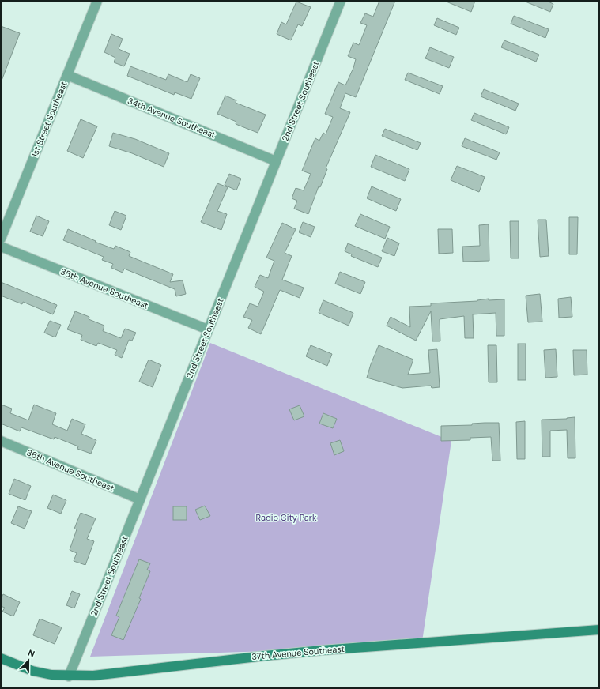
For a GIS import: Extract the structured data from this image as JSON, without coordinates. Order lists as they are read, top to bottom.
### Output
{
  "streets": {
    "street": [
      "2nd Street Southeast",
      "34th Avenue Southeast",
      "1st Street Southeast",
      "35th Avenue Southeast",
      "36th Avenue Southeast",
      "37th Avenue Southeast"
    ]
  },
  "crossings": [
    ["2nd Street Southeast", "34th Avenue Southeast"],
    ["2nd Street Southeast", "35th Avenue Southeast"],
    ["2nd Street Southeast", "36th Avenue Southeast"],
    ["2nd Street Southeast", "37th Avenue Southeast"],
    ["34th Avenue Southeast", "1st Street Southeast"]
  ],
  "parks": ["Radio City Park"],
  "north": "top"
}
